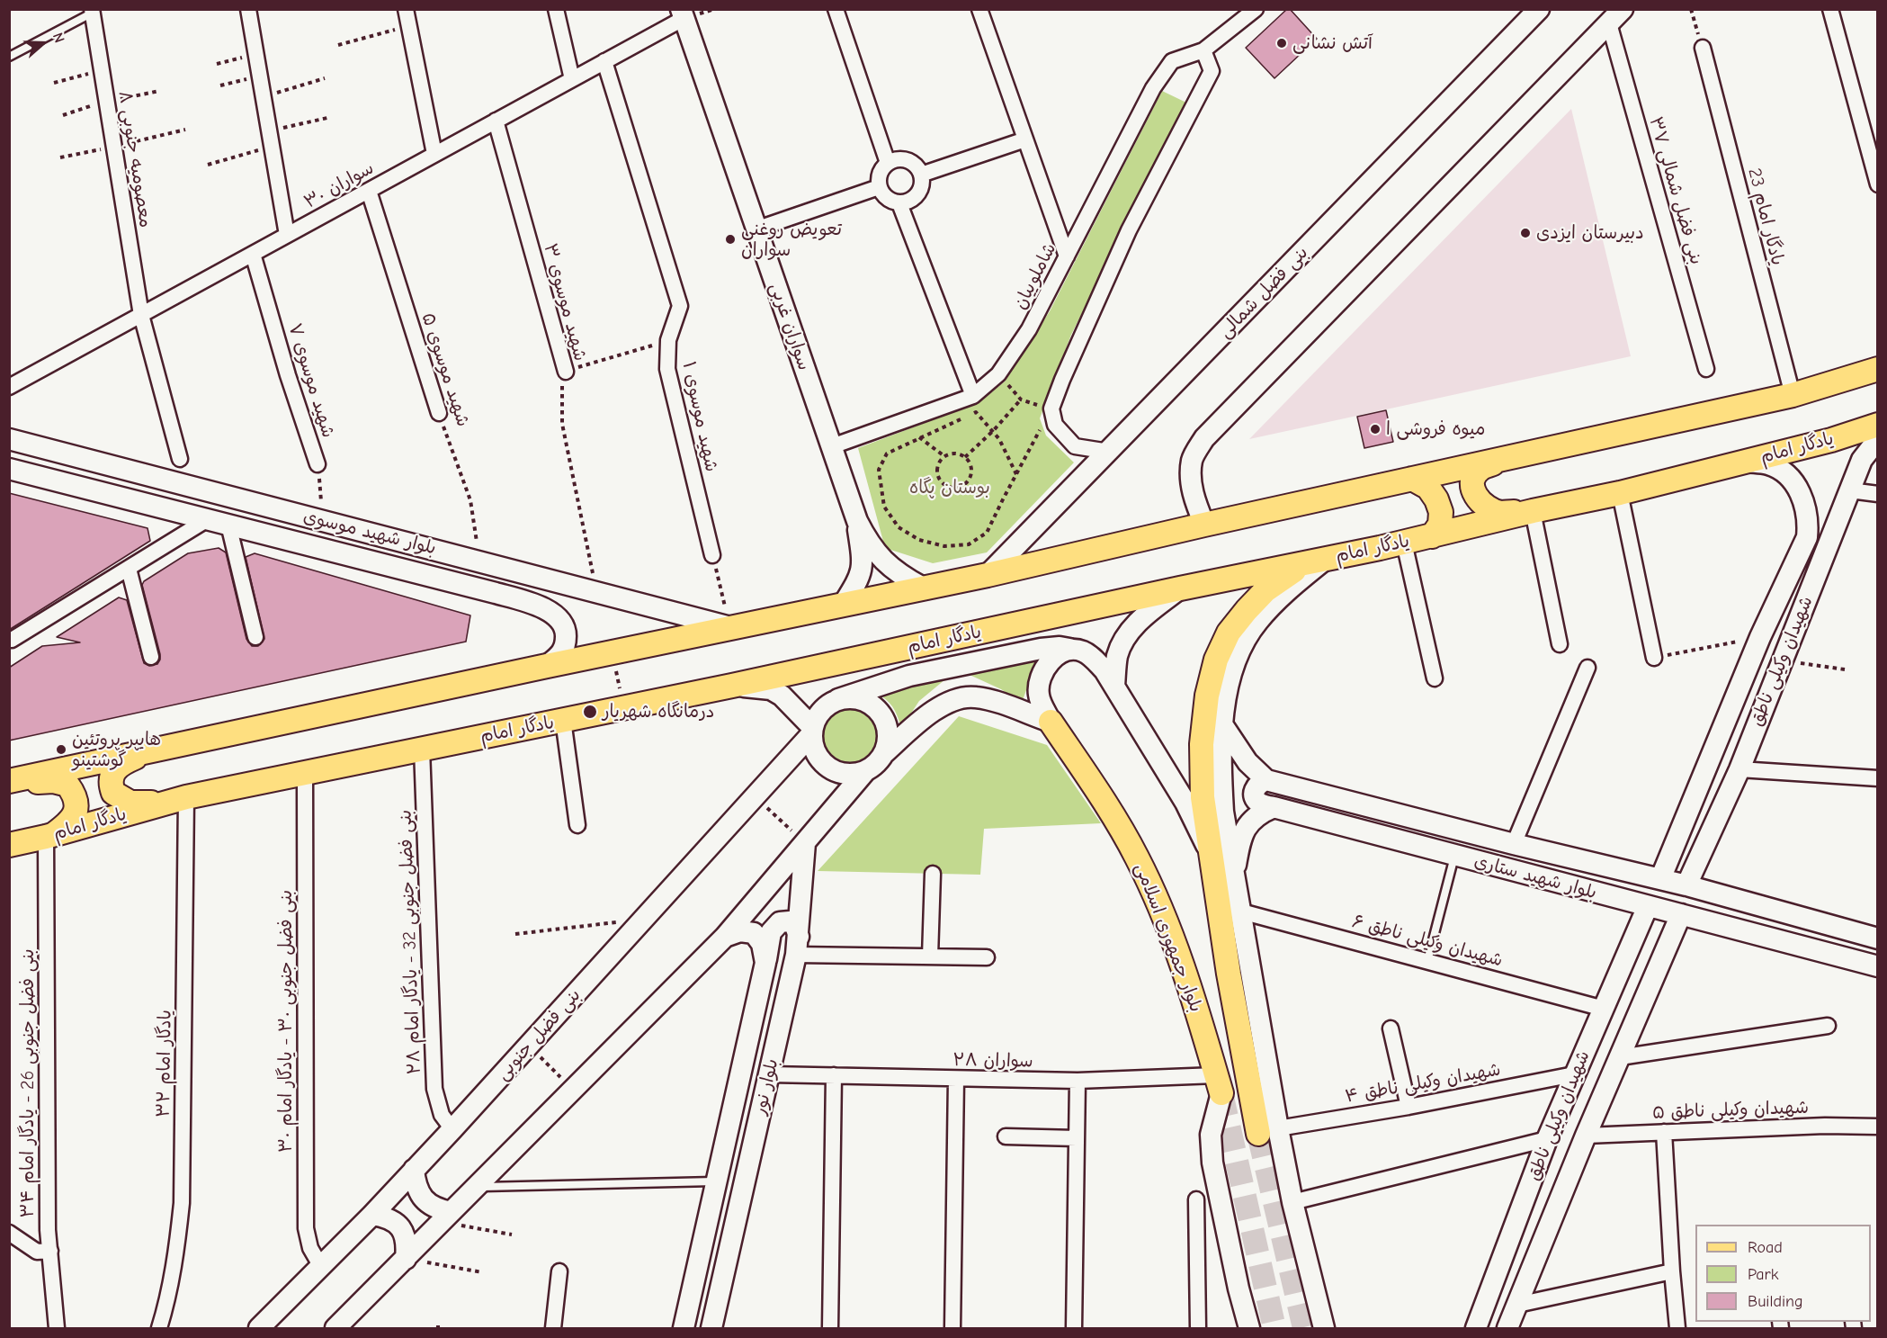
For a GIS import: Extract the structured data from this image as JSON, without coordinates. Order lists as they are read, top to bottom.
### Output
{
  "streets": {
    "main road": [
      "بنی فضل شمالی",
      "سواران غربی",
      "یادگار امام",
      "بلوار شهید موسوی",
      "شهیدان وکیلی ناطق",
      "بلوار شهید ستاری",
      "بلوار جمهوری اسلامی",
      "بنی فضل جنوبی",
      "بلوار نور"
    ],
    "street": [
      "معصومیه جنوبی ۸",
      "سواران ۳۰",
      "بنی فضل شمالی ۳۷",
      "یادگار امام 23",
      "شاملوییان",
      "شهید موسوی ۳",
      "شهید موسوی ۵",
      "شهید موسوی ۷",
      "شهید موسوی ۱",
      "شهیدان وکیلی ناطق ۶",
      "بنی فضل جنوبی 32 - یادگار امام ۲۸",
      "بنی فضل جنوبی ۳۰ - یادگار امام ۳۰",
      "سواران ۲۸",
      "یادگار امام ۳۲",
      "بنی فضل جنوبی 26 - یادگار امام ۳۴",
      "شهیدان وکیلی ناطق ۴",
      "شهیدان وکیلی ناطق ۵"
    ]
  },
  "crossings": [
    ["معصومیه جنوبی ۸", "سواران ۳۰"],
    ["سواران ۳۰", "شهید موسوی ۳"],
    ["سواران ۳۰", "سواران غربی"],
    ["سواران ۳۰", "شهید موسوی ۵"],
    ["سواران ۳۰", "شهید موسوی ۷"],
    ["سواران ۳۰", "شهید موسوی ۱"],
    ["شاملوییان", "سواران غربی"],
    ["شهید موسوی ۳", "بلوار شهید موسوی"],
    ["شهید موسوی ۵", "بلوار شهید موسوی"],
    ["شهید موسوی ۷", "بلوار شهید موسوی"],
    ["یادگار امام", "شهیدان وکیلی ناطق"],
    ["یادگار امام", "بنی فضل جنوبی 32 - یادگار امام ۲۸"],
    ["یادگار امام", "بنی فضل جنوبی ۳۰ - یادگار امام ۳۰"],
    ["یادگار امام", "یادگار امام ۳۲"],
    ["یادگار امام", "بنی فضل جنوبی 26 - یادگار امام ۳۴"],
    ["شهیدان وکیلی ناطق", "بلوار شهید ستاری"],
    ["شهیدان وکیلی ناطق", "شهیدان وکیلی ناطق ۶"],
    ["شهیدان وکیلی ناطق", "شهیدان وکیلی ناطق ۴"],
    ["شهیدان وکیلی ناطق", "شهیدان وکیلی ناطق ۵"],
    ["بلوار جمهوری اسلامی", "سواران ۲۸"],
    ["بنی فضل جنوبی 32 - یادگار امام ۲۸", "بنی فضل جنوبی"],
    ["بنی فضل جنوبی ۳۰ - یادگار امام ۳۰", "بنی فضل جنوبی"],
    ["سواران ۲۸", "بلوار نور"]
  ],
  "parks": ["بوستان پگاه"],
  "places": [
    "آتش نشانی",
    "دبیرستان ایزدی",
    "تعویض روغنی سواران",
    "میوه فروشی ا",
    "درمانگاه شهریار",
    "هایپر پروتئین گوشتینو"
  ],
  "legend": ["Road", "Park", "Building"],
  "north": "right"
}
